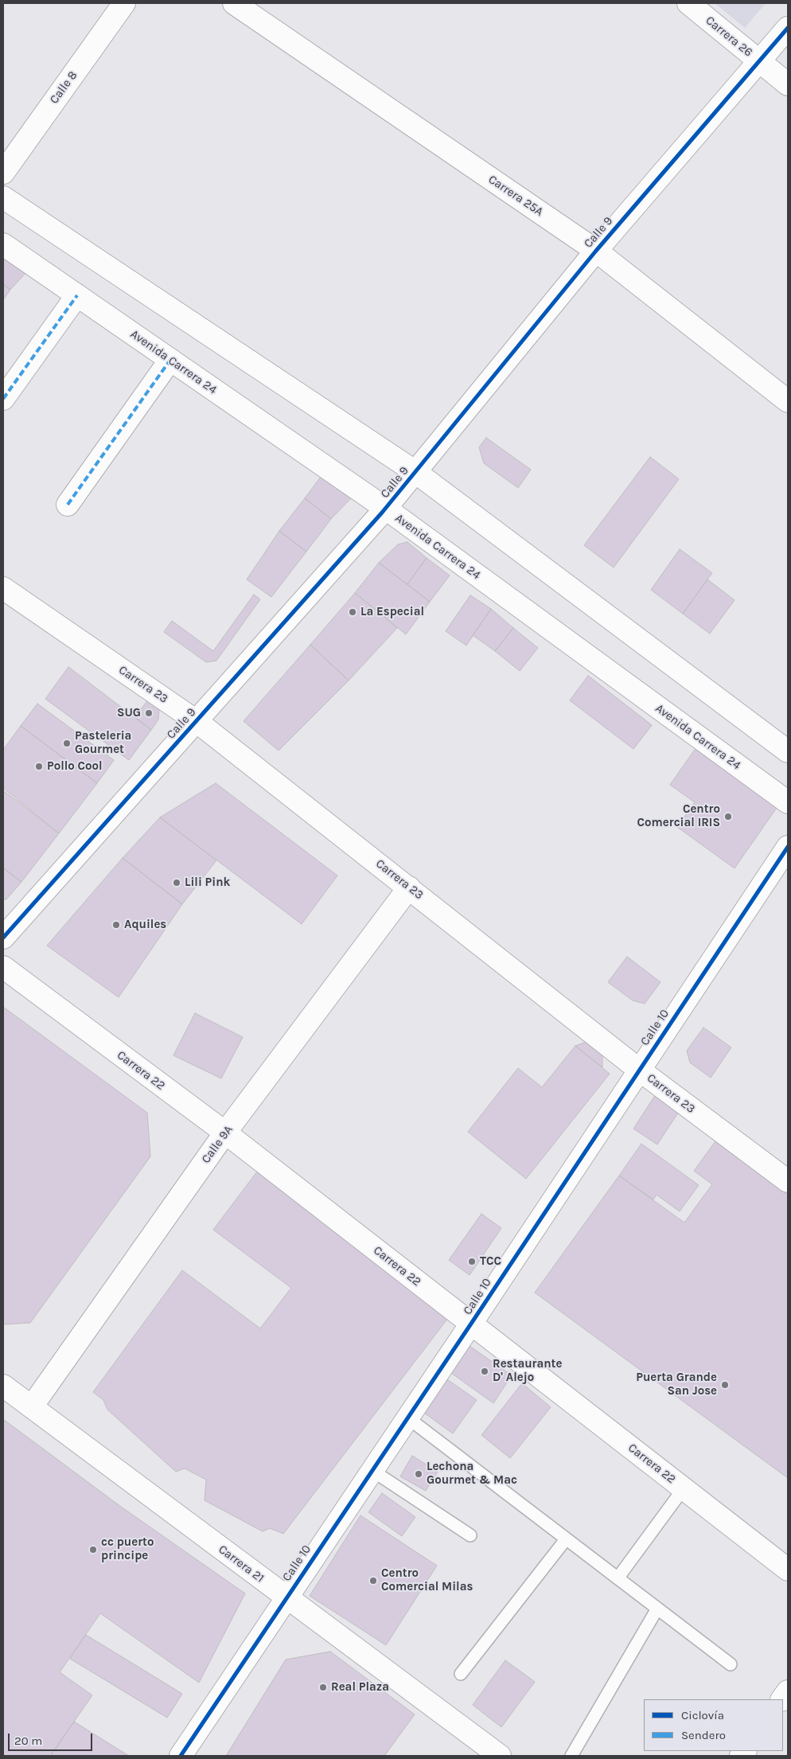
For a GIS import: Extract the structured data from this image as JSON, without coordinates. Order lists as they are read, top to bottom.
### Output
{
  "streets": {
    "street": [
      "Carrera 26",
      "Calle 8",
      "Carrera 25A",
      "Calle 9",
      "Avenida Carrera 24",
      "Carrera 23",
      "Calle 10",
      "Carrera 22",
      "Calle 9A",
      "Carrera 21"
    ]
  },
  "crossings": [
    ["Carrera 26", "Calle 9"],
    ["Carrera 25A", "Calle 9"],
    ["Calle 9", "Avenida Carrera 24"],
    ["Calle 9", "Carrera 23"],
    ["Carrera 23", "Calle 10"],
    ["Carrera 23", "Calle 9A"],
    ["Calle 10", "Carrera 22"],
    ["Calle 10", "Carrera 21"],
    ["Carrera 22", "Calle 9A"],
    ["Calle 9A", "Carrera 21"]
  ],
  "places": [
    "La Especial",
    "SUG",
    "Pasteleria Gourmet",
    "Pollo Cool",
    "Centro Comercial IRIS",
    "Lili Pink",
    "Aquiles",
    "TCC",
    "Restaurante D' Alejo",
    "Puerta Grande San Jose",
    "Lechona Gourmet & Mac",
    "cc puerto principe",
    "Centro Comercial Milas",
    "Real Plaza"
  ],
  "legend": ["Ciclovía", "Sendero"],
  "scale_bar": "20 m"
}
